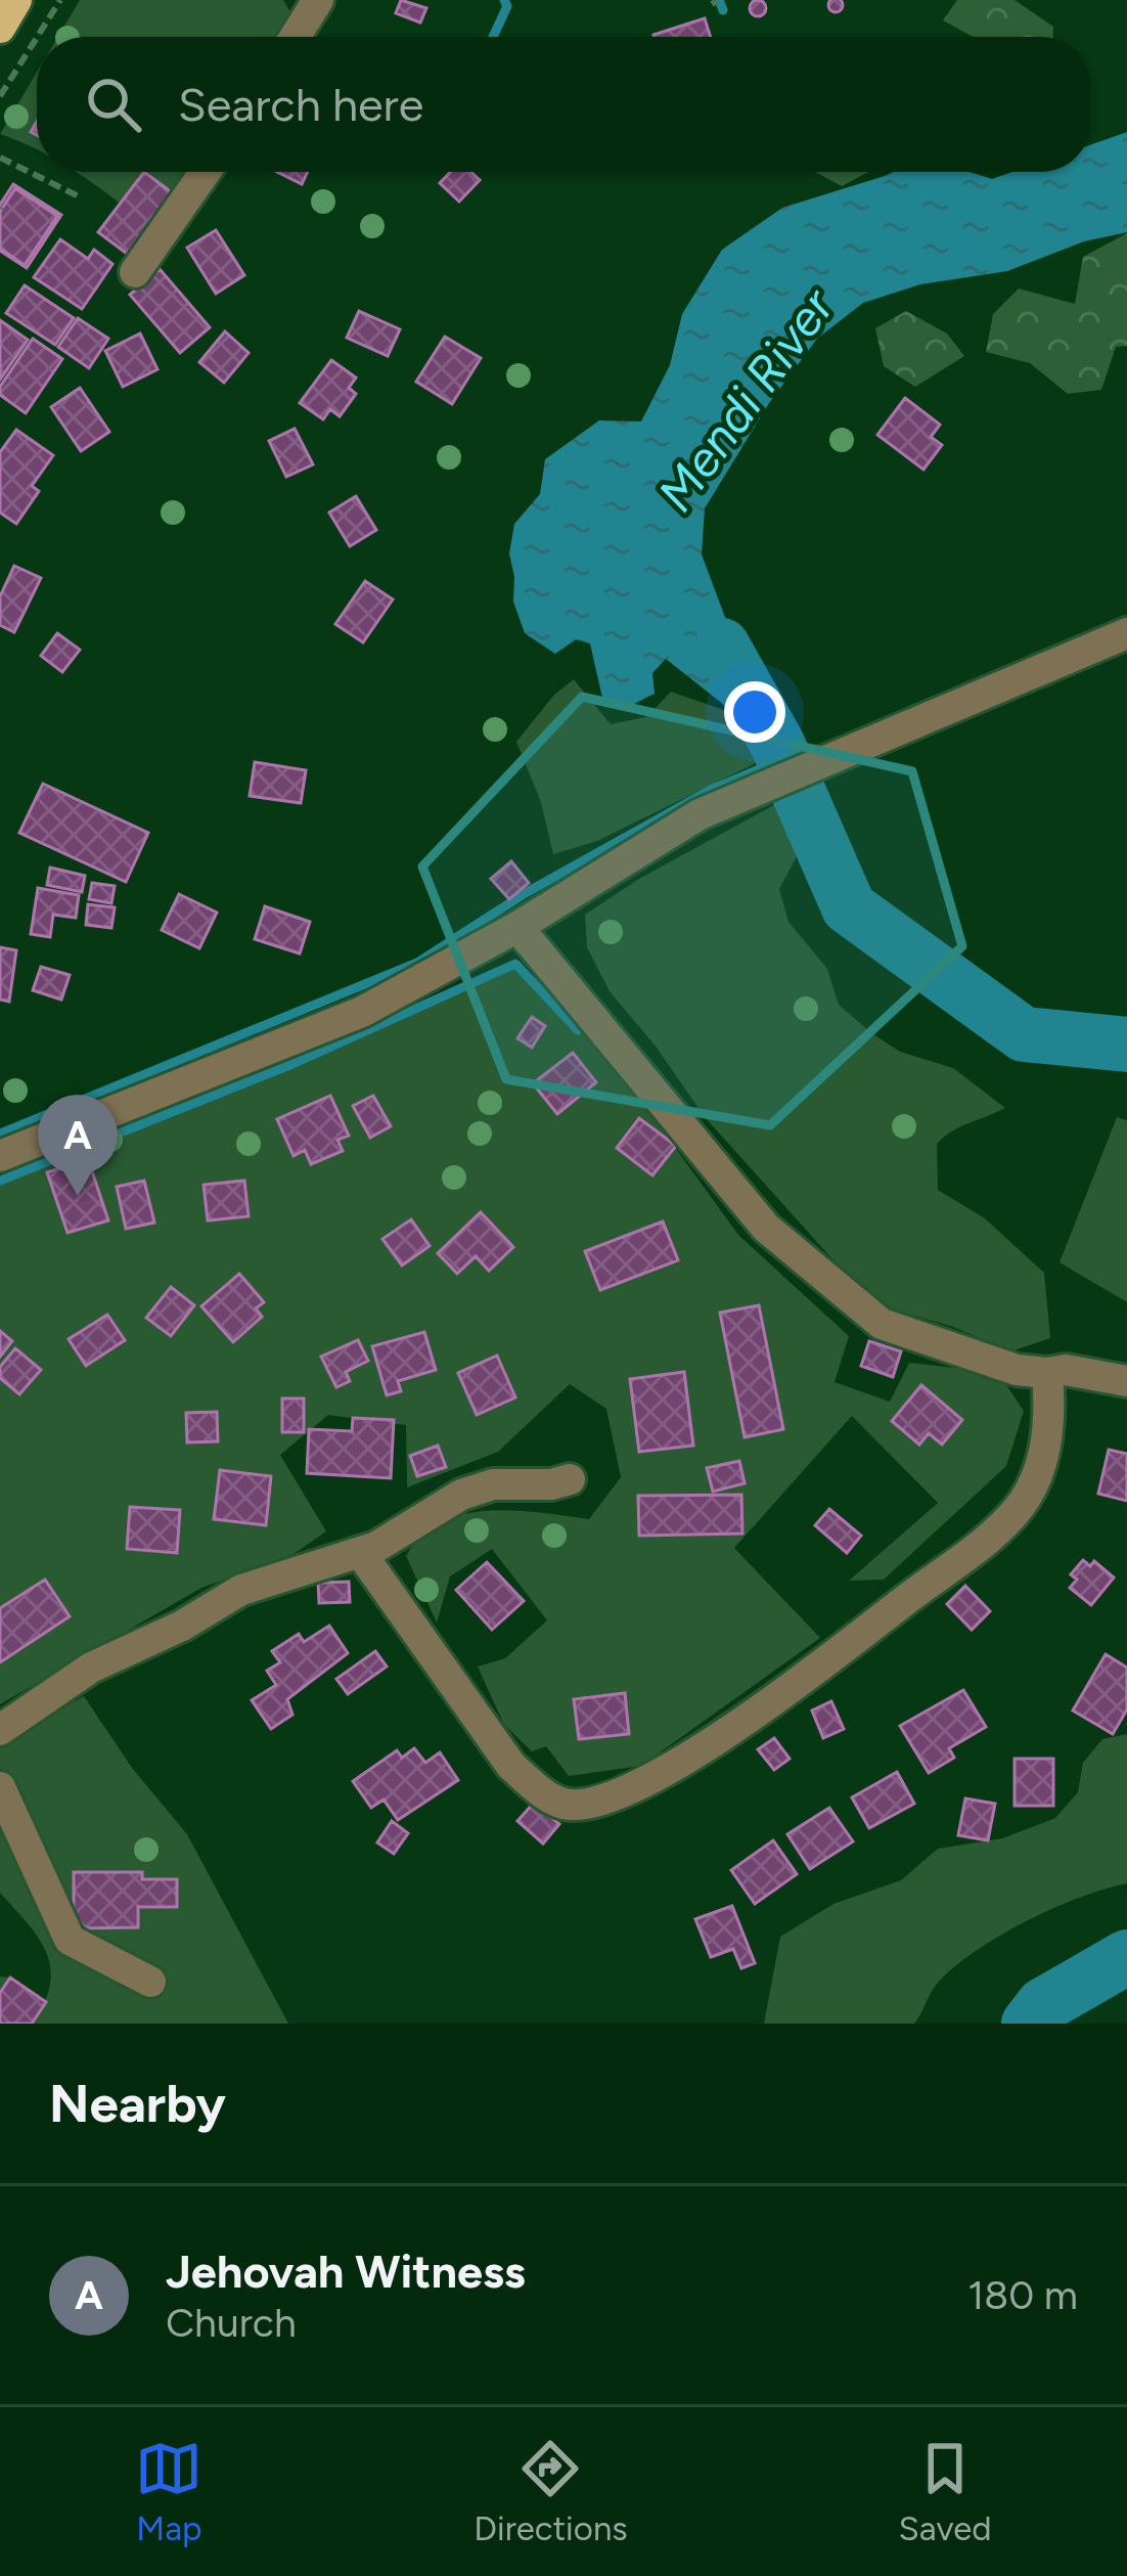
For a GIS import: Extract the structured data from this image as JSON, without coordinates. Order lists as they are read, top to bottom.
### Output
{
  "water": ["Mendi River"],
  "page": {
    "search": "Search here",
    "pins": "A",
    "heading": "Nearby",
    "list": [
      {
        "mark": "A",
        "name": "Jehovah Witness",
        "note": "Church",
        "value": "180 m"
      }
    ],
    "nav": ["Map", "Directions", "Saved"]
  }
}
